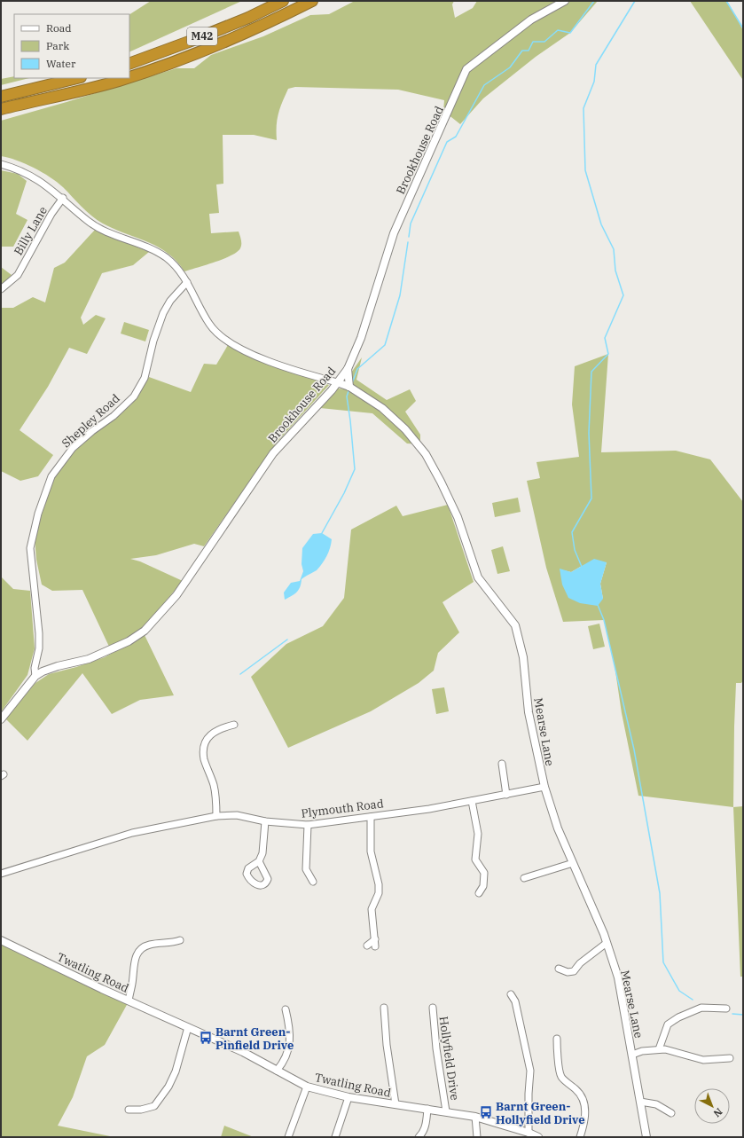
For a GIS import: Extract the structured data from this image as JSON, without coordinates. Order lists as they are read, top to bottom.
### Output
{
  "streets": {
    "highway": ["M42"],
    "street": [
      "Brookhouse Road",
      "Billy Lane",
      "Shepley Road",
      "Mearse Lane",
      "Plymouth Road",
      "Twatling Road",
      "Hollyfield Drive"
    ]
  },
  "crossings": [
    ["Brookhouse Road", "Shepley Road"],
    ["Brookhouse Road", "Mearse Lane"],
    ["Mearse Lane", "Plymouth Road"],
    ["Twatling Road", "Hollyfield Drive"]
  ],
  "places": {
    "bus stop": ["Barnt Green- Pinfield Drive", "Barnt Green- Hollyfield Drive"]
  },
  "legend": ["Road", "Park", "Water"],
  "north": "bottom right"
}
